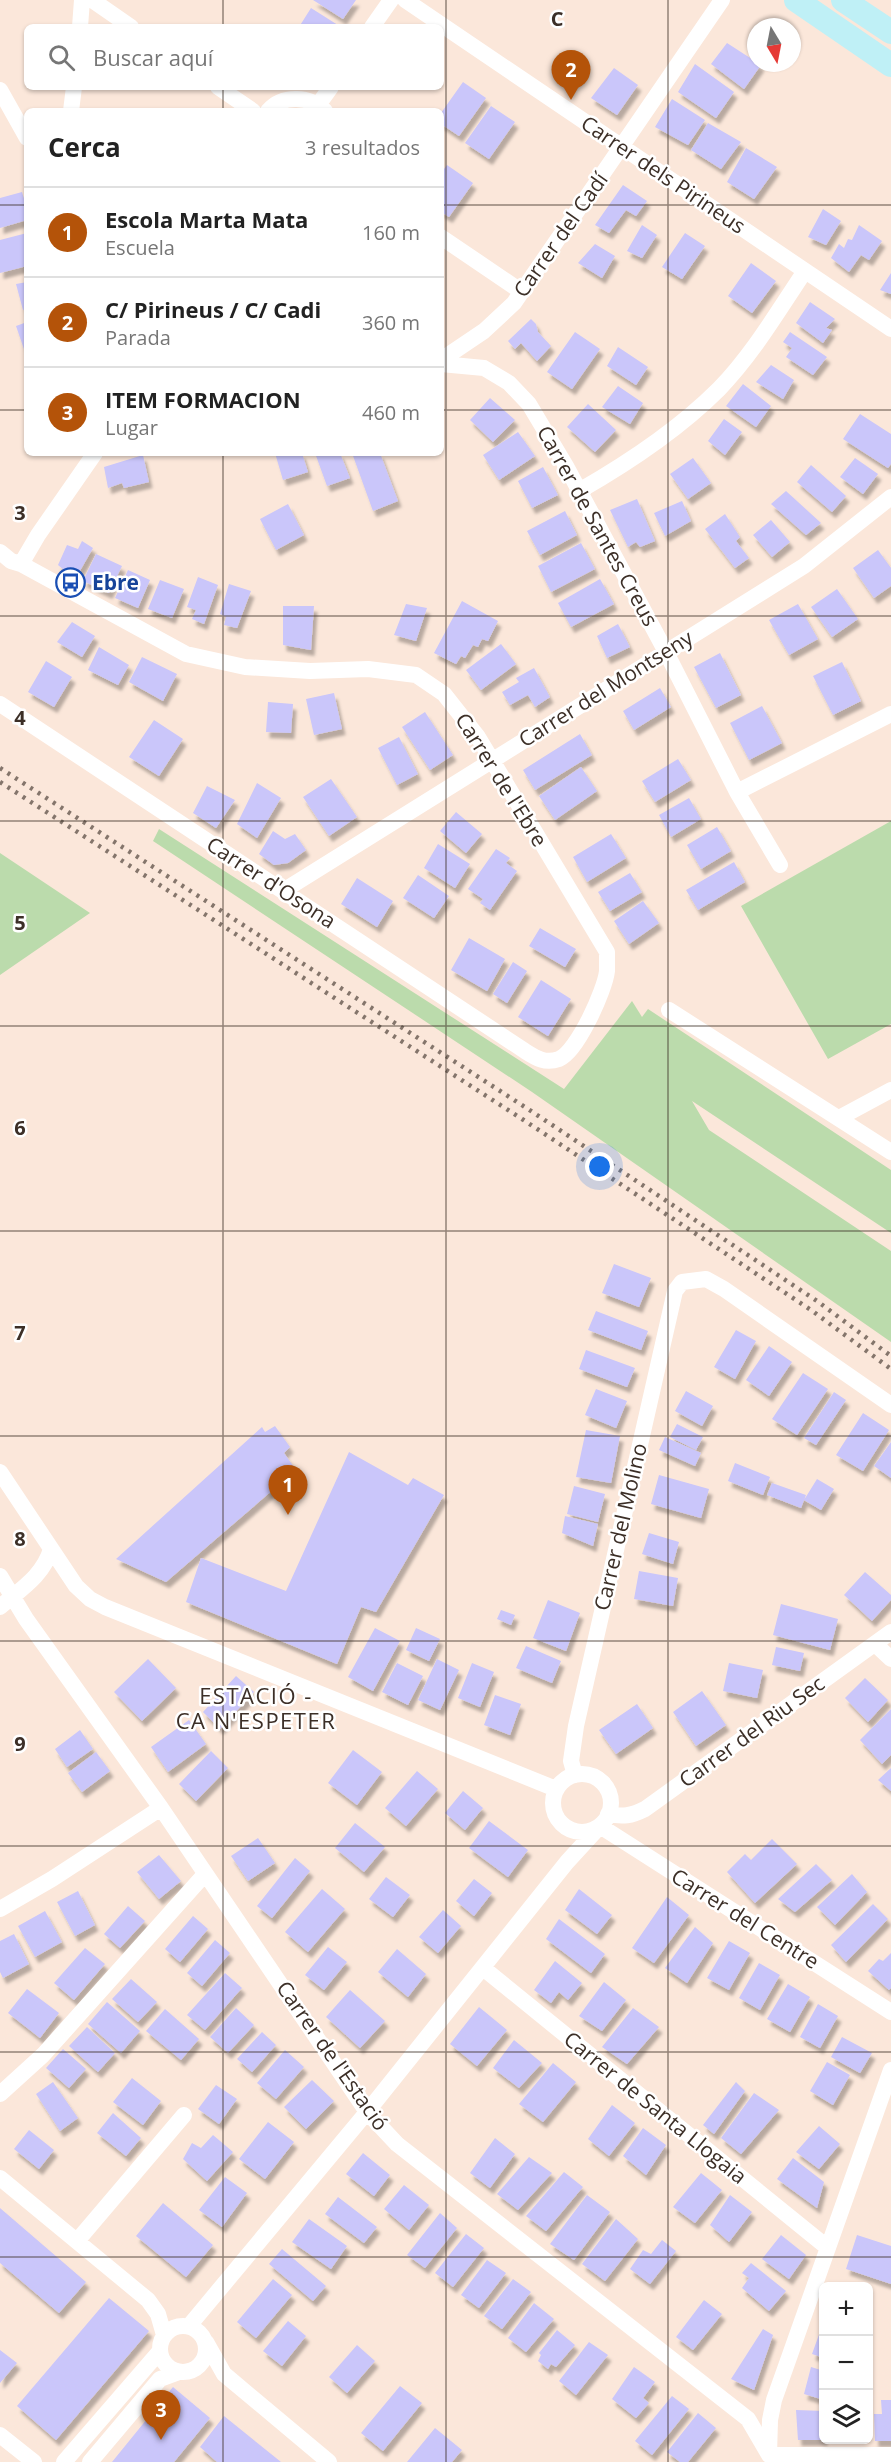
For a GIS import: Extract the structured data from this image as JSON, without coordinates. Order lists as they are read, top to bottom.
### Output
{
  "streets": {
    "street": [
      "Carrer dels Pirineus",
      "Carrer del Cadí",
      "Carrer de Santes Creus",
      "Carrer del Montseny",
      "Carrer de l'Ebre",
      "Carrer d'Osona",
      "Carrer del Molino",
      "Carrer del Riu Sec",
      "Carrer del Centre",
      "Carrer de l'Estació",
      "Carrer de Santa Llogaia"
    ]
  },
  "crossings": [
    ["Carrer dels Pirineus", "Carrer del Cadí"],
    ["Carrer de Santes Creus", "Carrer del Montseny"],
    ["Carrer del Montseny", "Carrer de l'Ebre"],
    ["Carrer del Montseny", "Carrer d'Osona"],
    ["Carrer de l'Ebre", "Carrer d'Osona"],
    ["Carrer del Molino", "Carrer del Riu Sec"],
    ["Carrer del Molino", "Carrer del Centre"],
    ["Carrer del Riu Sec", "Carrer del Centre"]
  ],
  "districts": ["ESTACIÓ - CA N'ESPETER"],
  "places": {
    "bus stop": ["Ebre"]
  },
  "north": "bottom",
  "page": {
    "search": "Buscar aquí",
    "pins": ["2", "1", "3"],
    "heading": ["Cerca", "3 resultados"],
    "list": [
      {
        "mark": "1",
        "name": "Escola Marta Mata",
        "note": "Escuela",
        "value": "160 m"
      },
      {
        "mark": "2",
        "name": "C/ Pirineus / C/ Cadi",
        "note": "Parada",
        "value": "360 m"
      },
      {
        "mark": "3",
        "name": "ITEM FORMACION",
        "note": "Lugar",
        "value": "460 m"
      }
    ],
    "map_buttons": ["+", "−"]
  },
  "grid": {
    "columns": ["C"],
    "rows": [
      "3",
      "4",
      "5",
      "6",
      "7",
      "8",
      "9"
    ]
  }
}
